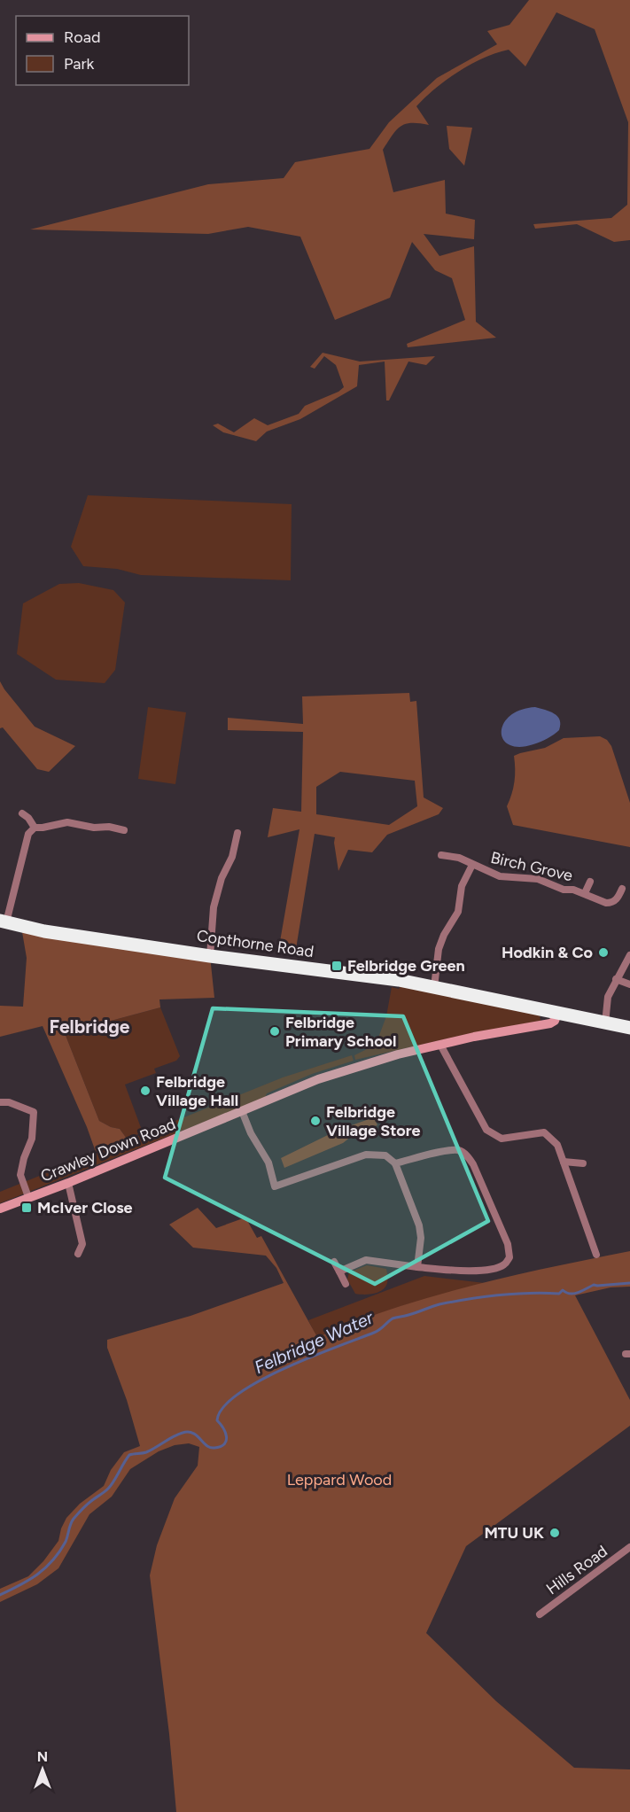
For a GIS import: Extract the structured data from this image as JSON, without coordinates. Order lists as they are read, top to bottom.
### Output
{
  "streets": {
    "highway": ["Copthorne Road"],
    "street": ["Birch Grove", "Crawley Down Road", "Hills Road"]
  },
  "crossings": [
    ["Birch Grove", "Copthorne Road"],
    ["Copthorne Road", "Crawley Down Road"]
  ],
  "districts": ["Felbridge"],
  "water": ["Felbridge Water"],
  "parks": ["Leppard Wood"],
  "places": {
    "other": [
      "Hodkin & Co",
      "Felbridge Primary School",
      "Felbridge Village Hall",
      "Felbridge Village Store",
      "MTU UK"
    ],
    "transit": ["Felbridge Green", "McIver Close"]
  },
  "legend": ["Road", "Park"],
  "north": "top"
}
